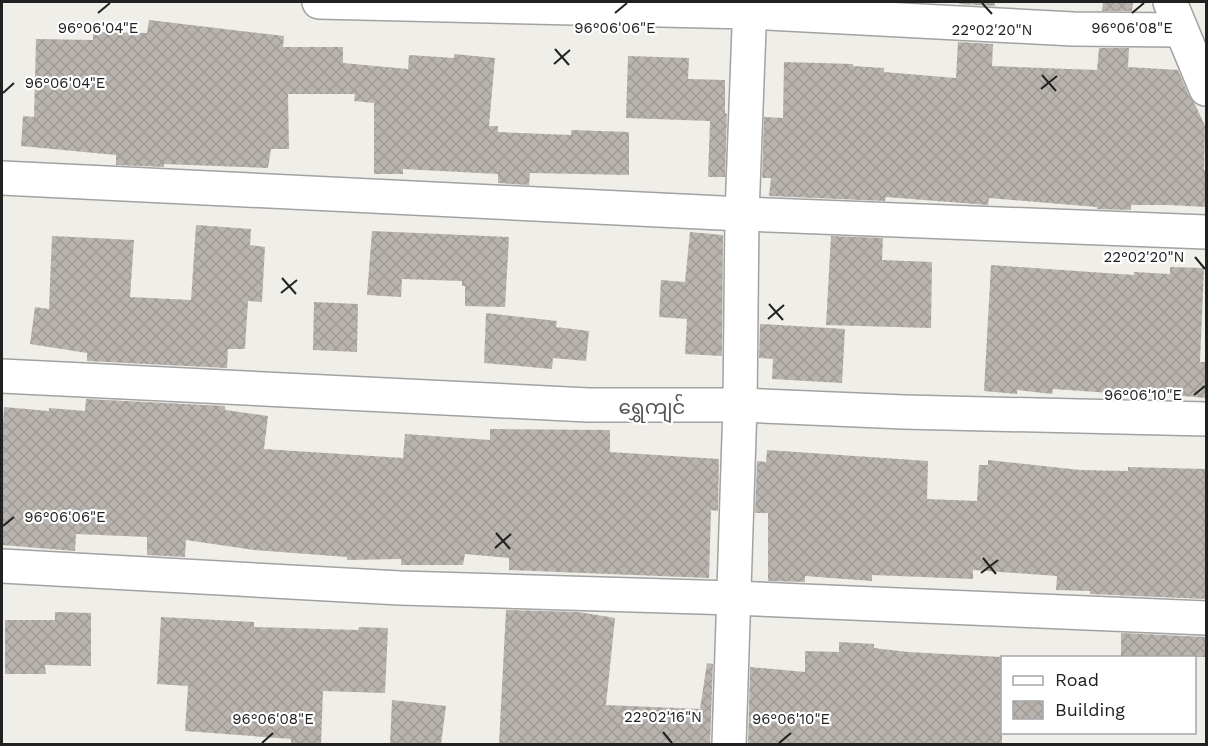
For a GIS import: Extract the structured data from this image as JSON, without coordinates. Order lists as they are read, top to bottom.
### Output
{
  "districts": ["ရွှေကျင်"],
  "legend": ["Road", "Building"],
  "coordinates": [
    "96°06'04\"E",
    "96°06'06\"E",
    "96°06'08\"E",
    "22°02'20\"N",
    "96°06'10\"E",
    "22°02'16\"N"
  ]
}
